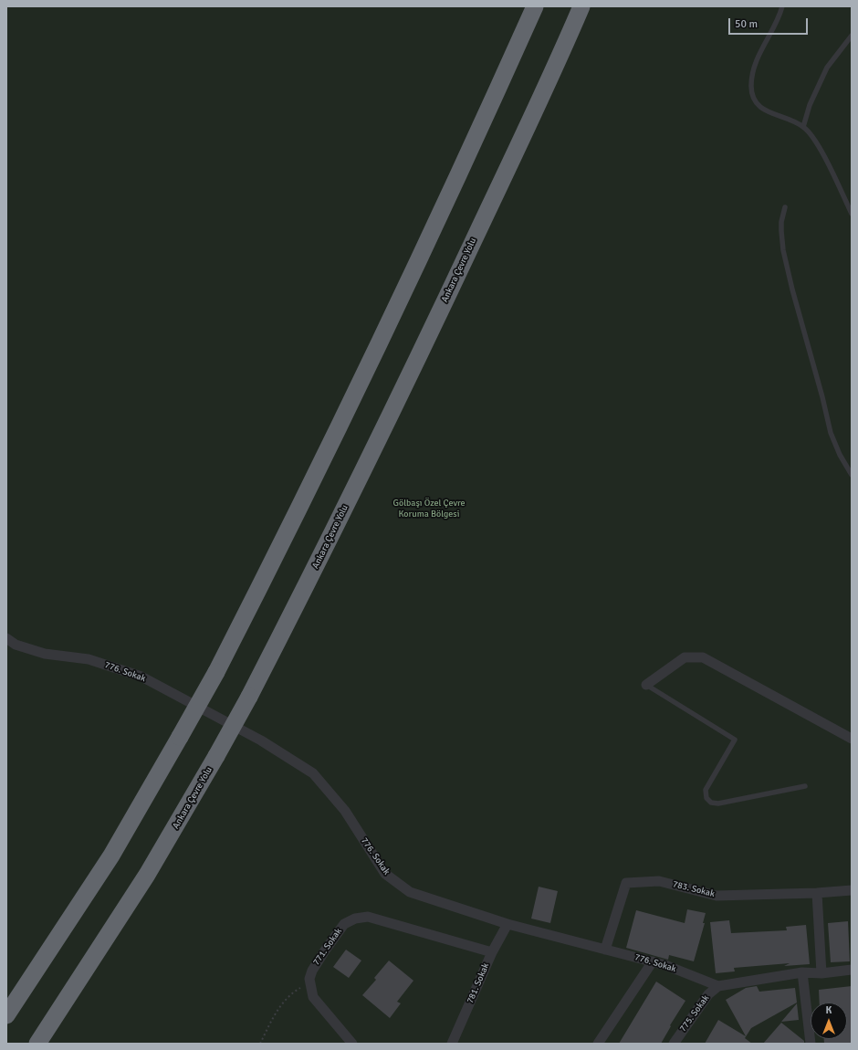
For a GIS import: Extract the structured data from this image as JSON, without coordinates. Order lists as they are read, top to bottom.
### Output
{
  "streets": {
    "highway": ["Ankara Çevre Yolu"],
    "street": [
      "776. Sokak",
      "783. Sokak",
      "771. Sokak",
      "781. Sokak",
      "775. Sokak"
    ]
  },
  "crossings": [
    ["776. Sokak", "783. Sokak"],
    ["776. Sokak", "781. Sokak"],
    ["776. Sokak", "775. Sokak"],
    ["771. Sokak", "781. Sokak"]
  ],
  "parks": ["Gölbaşı Özel Çevre Koruma Bölgesi"],
  "scale_bar": "50 m",
  "north": "top"
}
